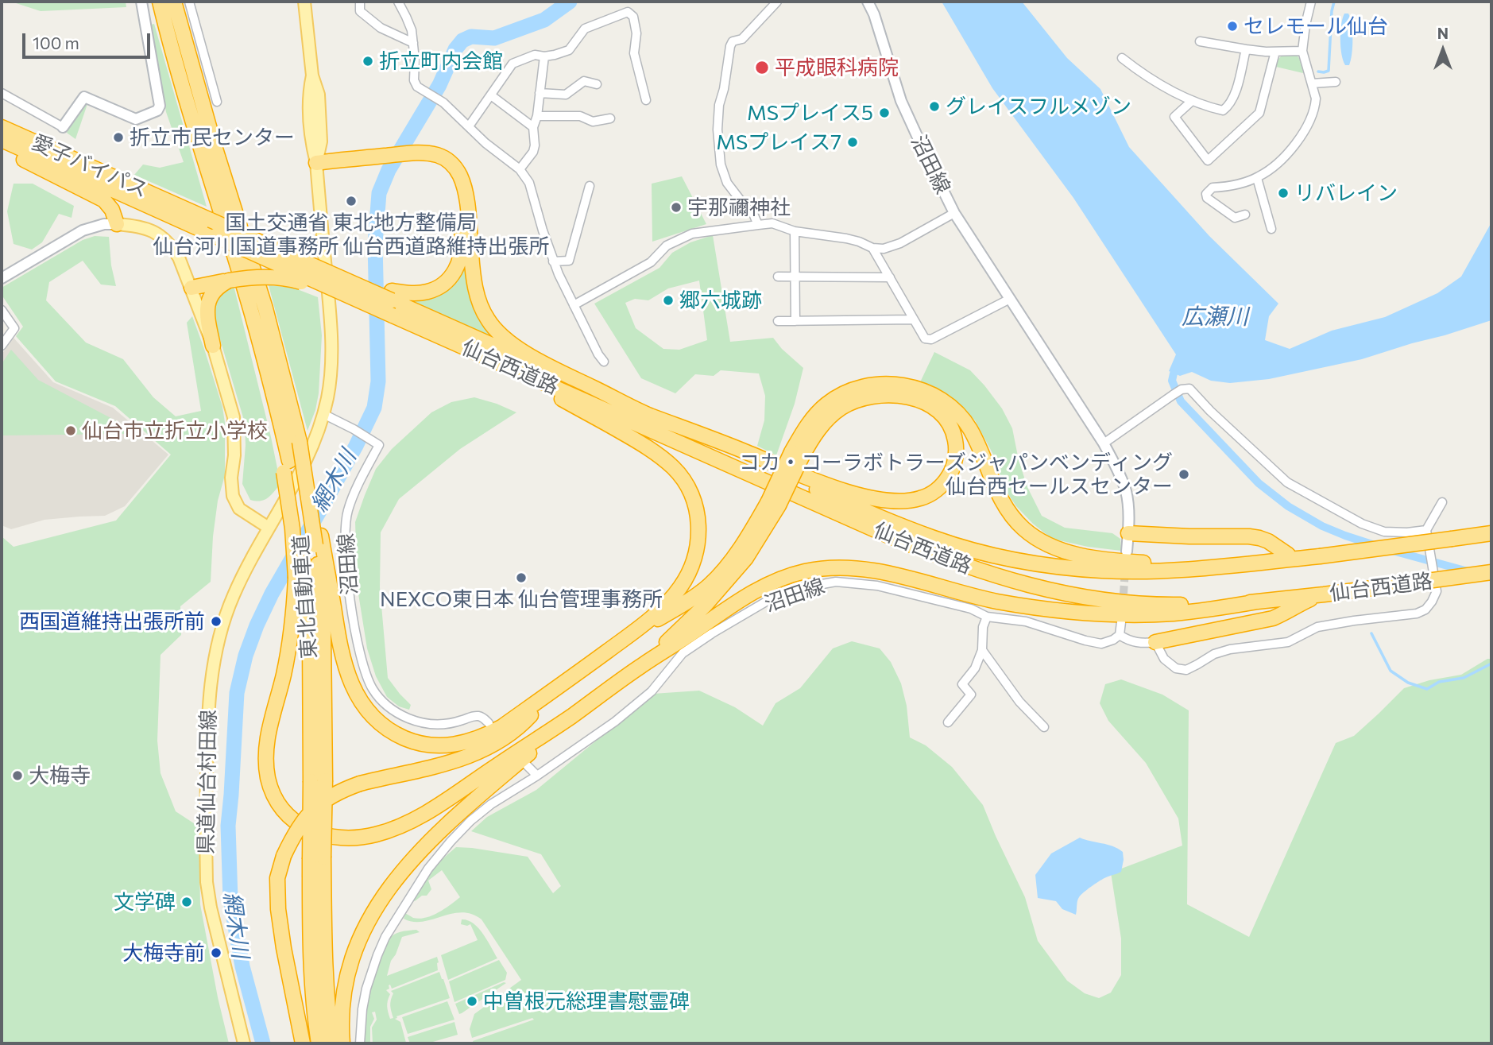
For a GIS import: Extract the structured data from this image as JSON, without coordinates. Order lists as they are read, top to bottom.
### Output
{
  "streets": {
    "highway": ["愛子バイパス", "仙台西道路", "東北自動車道"],
    "main road": ["県道仙台村田線"],
    "street": ["沼田線"]
  },
  "crossings": [
    ["沼田線", "県道仙台村田線"],
    ["愛子バイパス", "仙台西道路"]
  ],
  "water": ["広瀬川", "網木川"],
  "places": [
    "セレモール仙台",
    "折立町内会館",
    "平成眼科病院",
    "グレイスフルメゾン",
    "MSプレイス5",
    "折立市民センター",
    "MSプレイス7",
    "リバレイン",
    "国土交通省 東北地方整備局 仙台河川国道事務所 仙台西道路維持出張所",
    "宇那禰神社",
    "郷六城跡",
    "仙台市立折立小学校",
    "コカ・コーラボトラーズジャパンベンディング 仙台西セールスセンター",
    "NEXCO東日本 仙台管理事務所",
    "西国道維持出張所前",
    "大梅寺",
    "文学碑",
    "大梅寺前",
    "中曽根元総理書慰霊碑"
  ],
  "scale_bar": "100 m",
  "north": "top"
}
